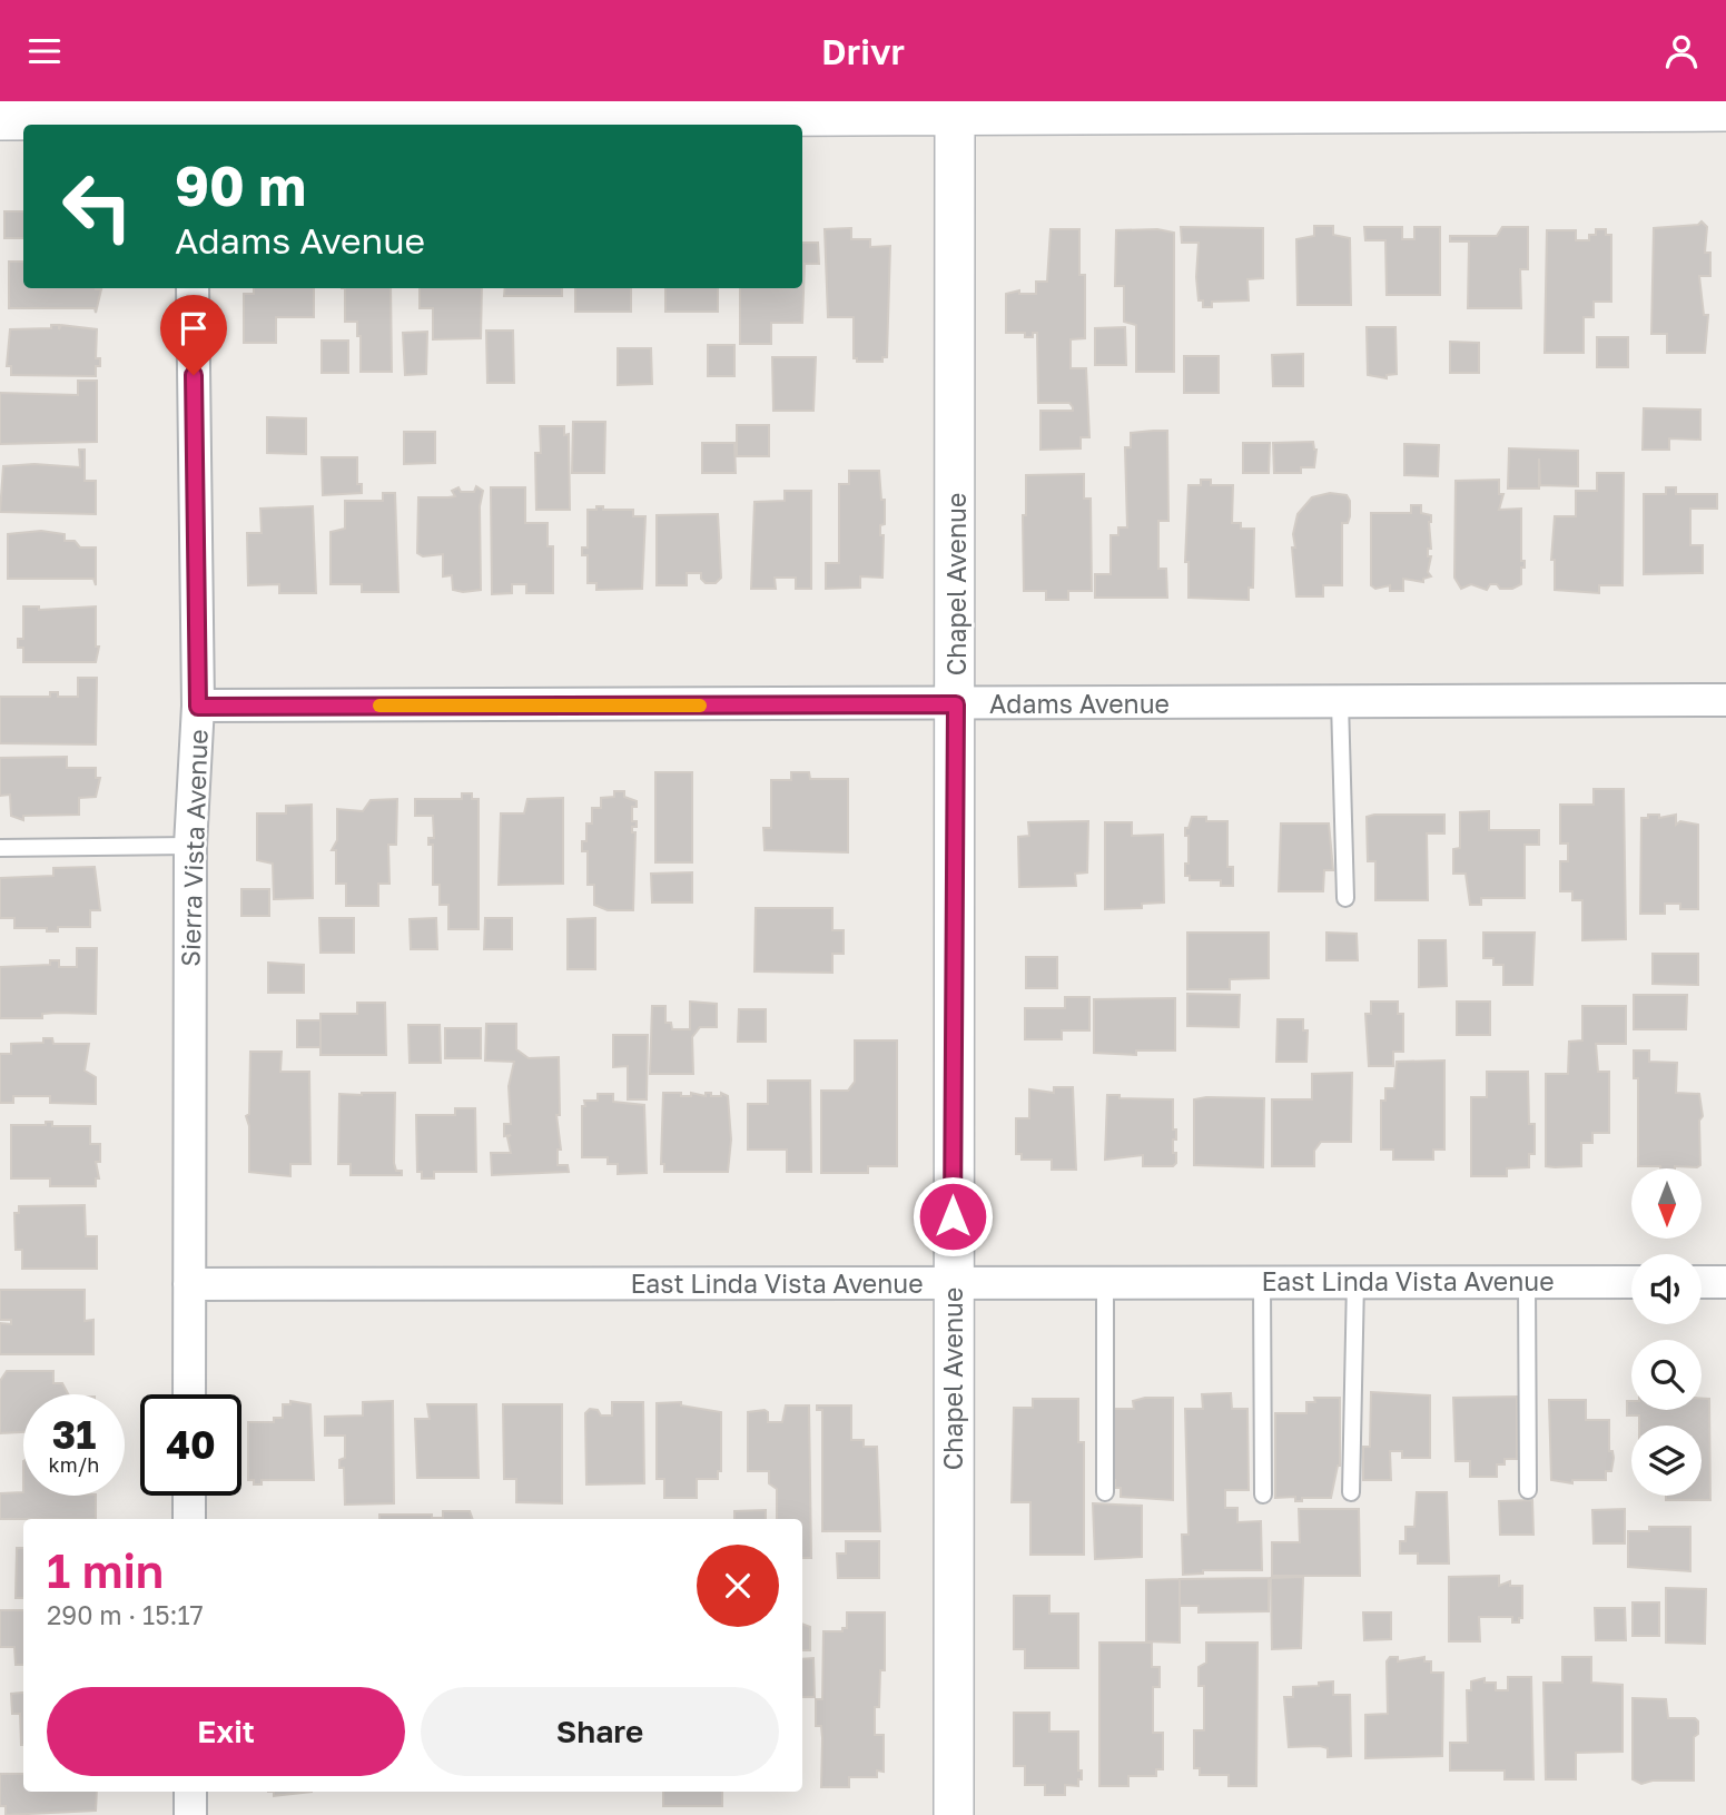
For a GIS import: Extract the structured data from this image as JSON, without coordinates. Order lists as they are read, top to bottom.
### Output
{
  "streets": {
    "street": [
      "Chapel Avenue",
      "Adams Avenue",
      "Sierra Vista Avenue",
      "East Linda Vista Avenue"
    ]
  },
  "crossings": [
    ["Chapel Avenue", "Adams Avenue"],
    ["Chapel Avenue", "East Linda Vista Avenue"],
    ["Adams Avenue", "Sierra Vista Avenue"],
    ["Sierra Vista Avenue", "East Linda Vista Avenue"]
  ],
  "north": "bottom",
  "page": {
    "header": "Drivr",
    "turn": ["90 m", "Adams Avenue"],
    "speed": "31 km/h",
    "limit": "40",
    "heading": ["1 min", "290 m · 15:17"],
    "buttons": ["Exit", "Share"]
  }
}
